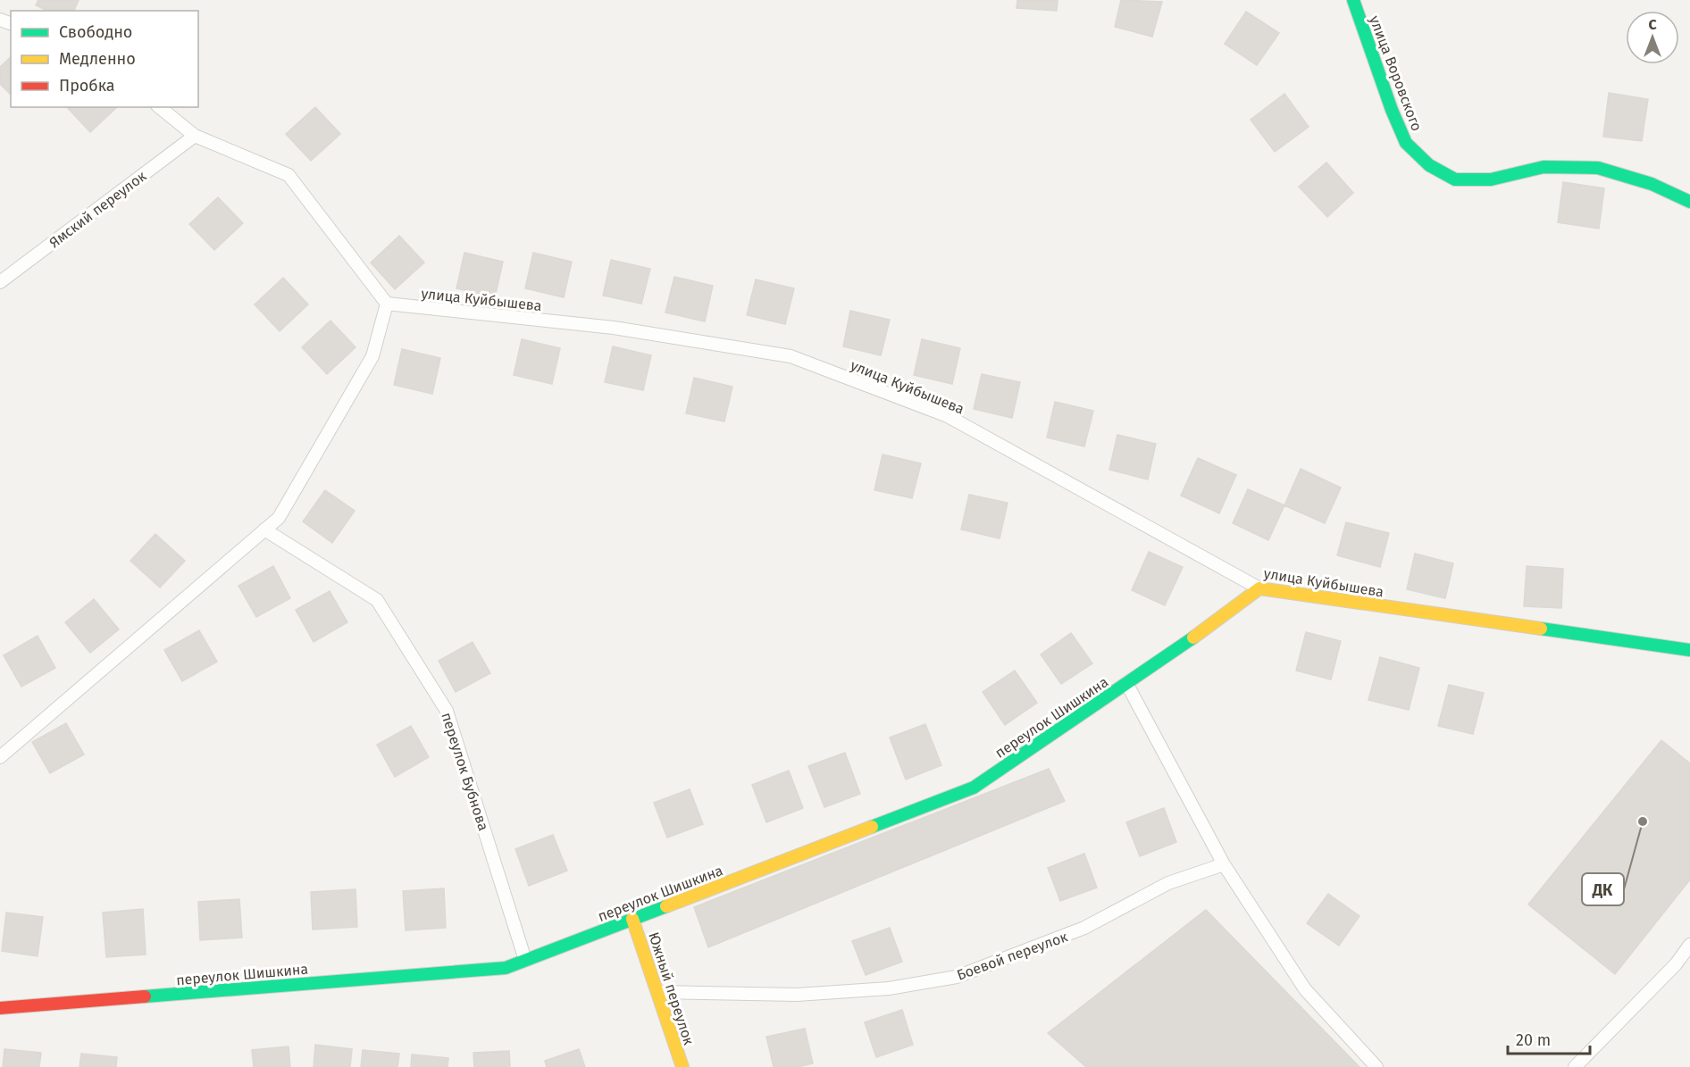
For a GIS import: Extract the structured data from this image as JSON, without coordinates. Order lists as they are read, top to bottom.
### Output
{
  "streets": {
    "street": [
      "улица Воровского",
      "улица Куйбышева",
      "переулок Шишкина",
      "Южный переулок"
    ],
    "lane": ["Ямский переулок", "переулок Бубнова", "Боевой переулок"]
  },
  "crossings": [
    ["улица Куйбышева", "переулок Шишкина"],
    ["переулок Шишкина", "переулок Бубнова"],
    ["переулок Шишкина", "Южный переулок"],
    ["Боевой переулок", "Южный переулок"]
  ],
  "places": ["ДК"],
  "legend": ["Свободно", "Медленно", "Пробка"],
  "scale_bar": "20 m",
  "north": "top"
}
